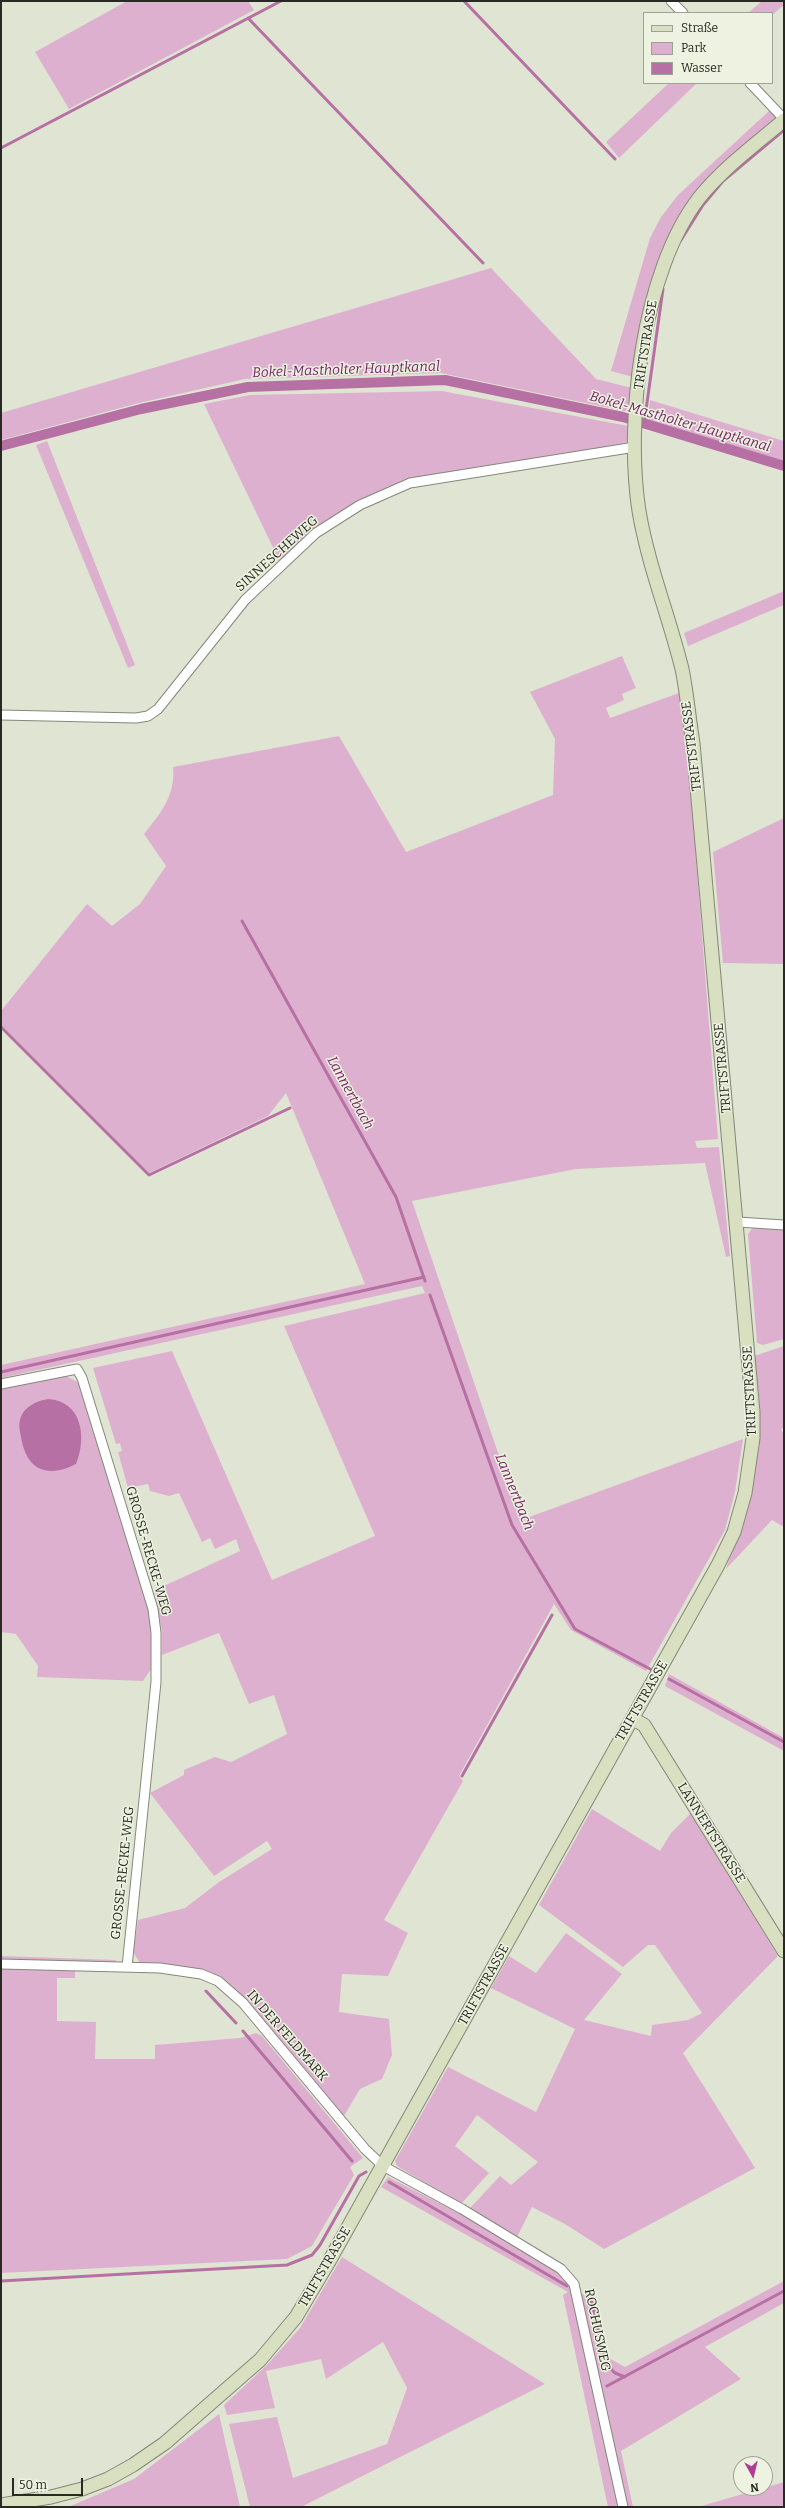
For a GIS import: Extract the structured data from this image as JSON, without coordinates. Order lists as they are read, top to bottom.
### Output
{
  "streets": {
    "street": [
      "TRIFTSTRASSE",
      "SINNESCHEWEG",
      "GROSSE-RECKE-WEG",
      "LANNERTSTRASSE",
      "IN DER FELDMARK",
      "ROCHUSWEG"
    ]
  },
  "crossings": [
    ["TRIFTSTRASSE", "SINNESCHEWEG"],
    ["TRIFTSTRASSE", "LANNERTSTRASSE"],
    ["TRIFTSTRASSE", "IN DER FELDMARK"],
    ["TRIFTSTRASSE", "ROCHUSWEG"],
    ["GROSSE-RECKE-WEG", "IN DER FELDMARK"],
    ["IN DER FELDMARK", "ROCHUSWEG"]
  ],
  "water": ["Bokel-Mastholter Hauptkanal", "Lannertbach"],
  "legend": ["Straße", "Park", "Wasser"],
  "scale_bar": "50 m",
  "north": "bottom"
}
